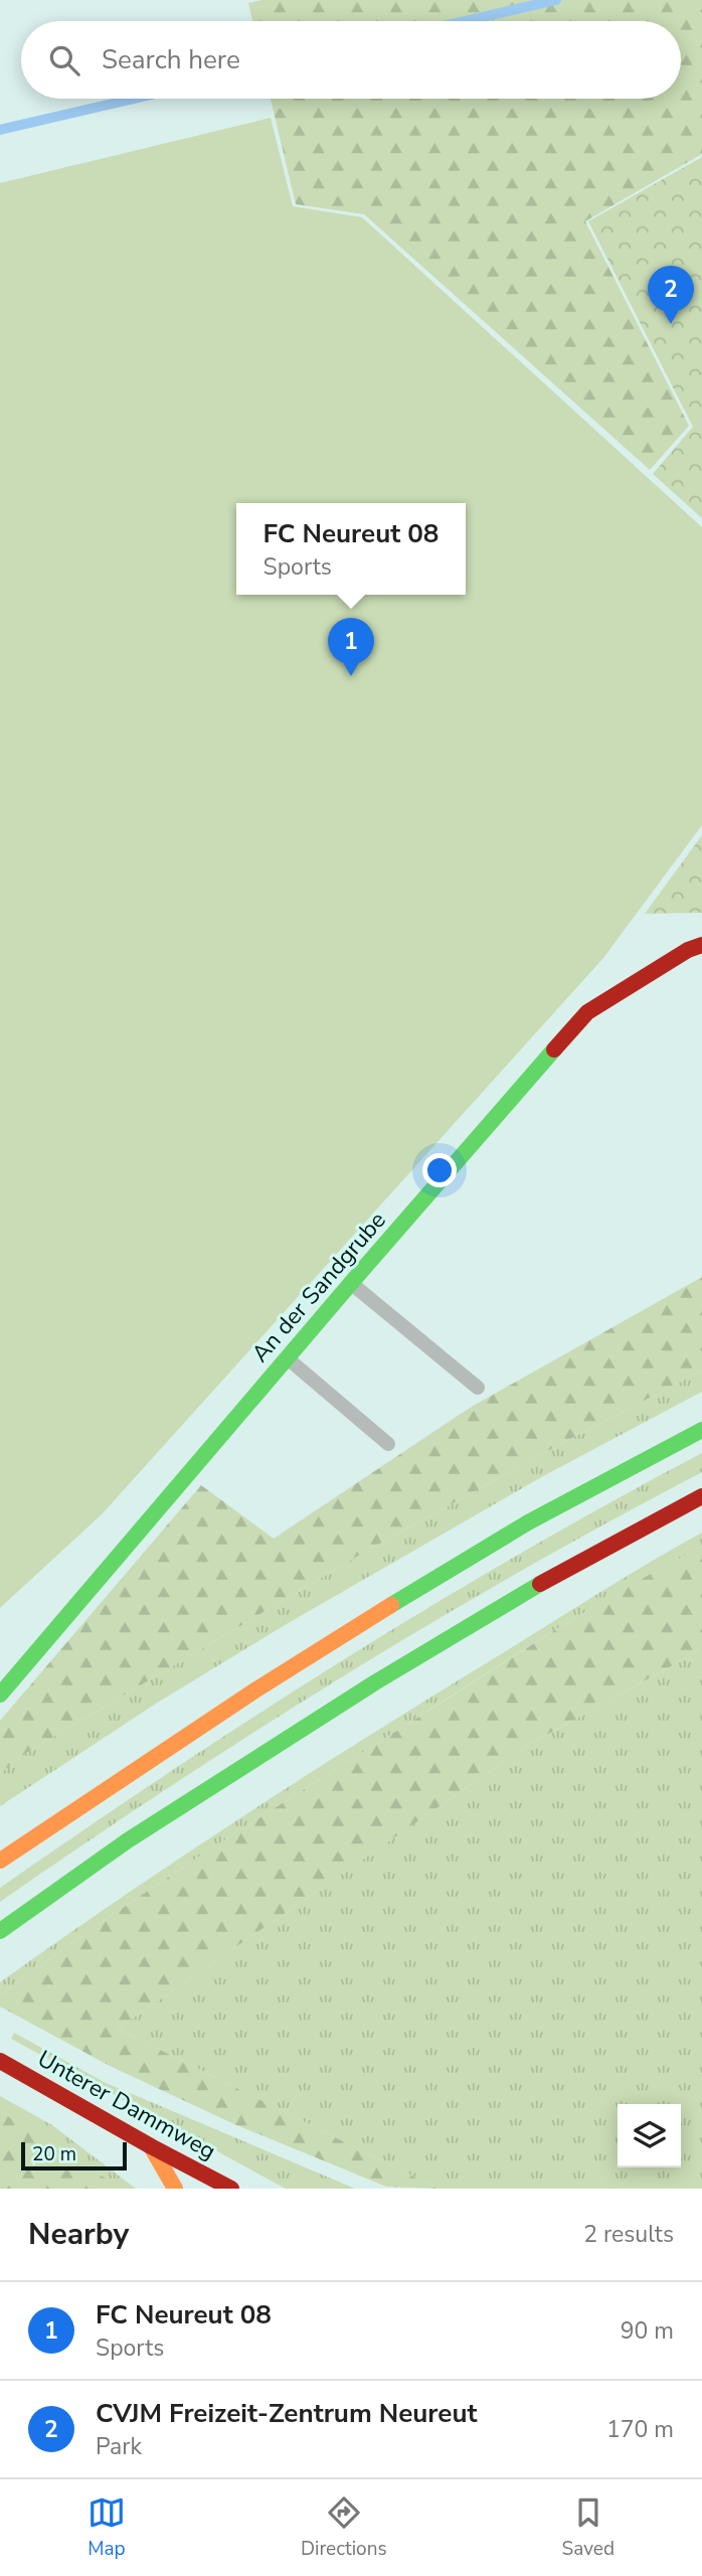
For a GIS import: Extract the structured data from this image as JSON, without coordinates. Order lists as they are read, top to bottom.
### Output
{
  "streets": {
    "main road": ["An der Sandgrube", "Unterer Dammweg"]
  },
  "scale_bar": "20 m",
  "page": {
    "search": "Search here",
    "pins": ["2", "1"],
    "popup": ["FC Neureut 08", "Sports"],
    "scale": "20 m",
    "heading": ["Nearby", "2 results"],
    "list": [
      {
        "mark": "1",
        "name": "FC Neureut 08",
        "note": "Sports",
        "value": "90 m"
      },
      {
        "mark": "2",
        "name": "CVJM Freizeit-Zentrum Neureut",
        "note": "Park",
        "value": "170 m"
      }
    ],
    "nav": ["Map", "Directions", "Saved"]
  }
}
